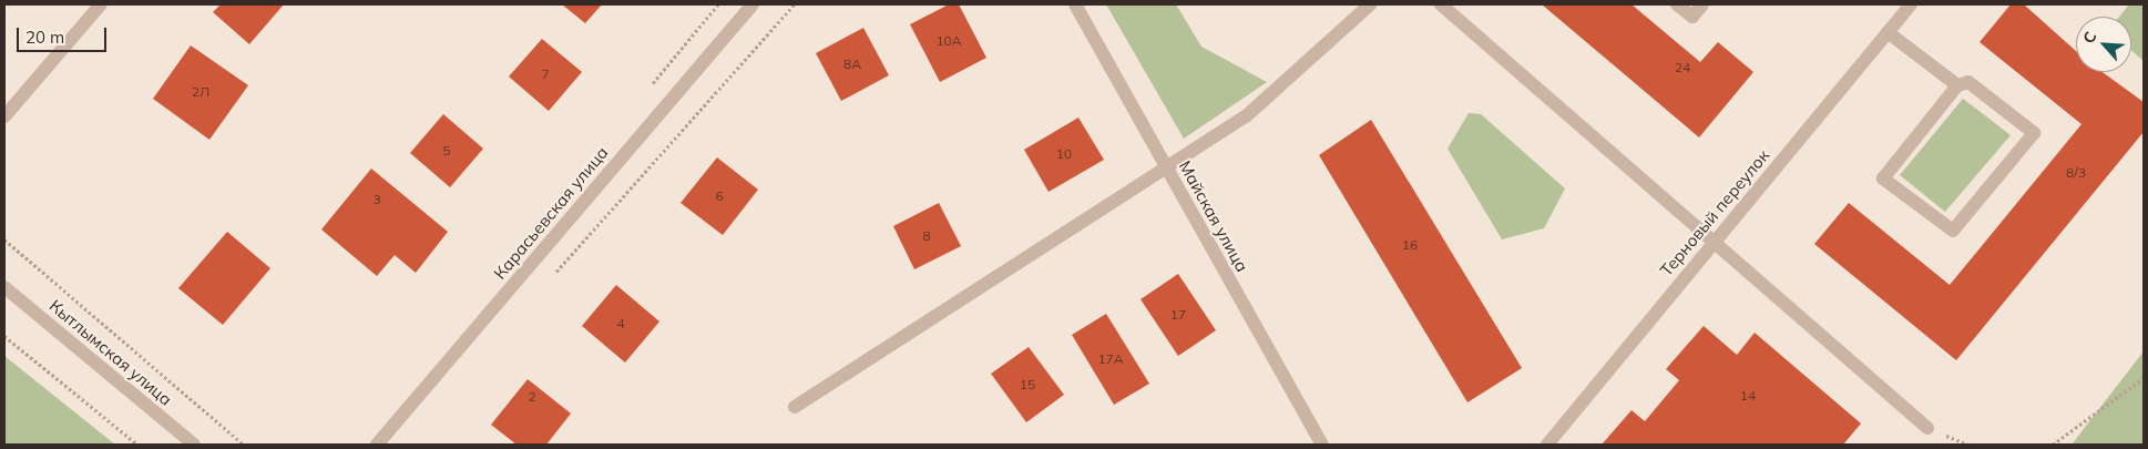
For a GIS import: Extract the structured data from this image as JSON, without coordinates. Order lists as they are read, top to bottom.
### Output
{
  "streets": {
    "street": [
      "Карасьевская улица",
      "Терновый переулок",
      "Майская улица",
      "Кытлымская улица"
    ]
  },
  "house_numbers": [
    "10А",
    "8А",
    "24",
    "7",
    "2Л",
    "5",
    "10",
    "8/3",
    "6",
    "3",
    "8",
    "16",
    "17",
    "4",
    "17А",
    "15",
    "14",
    "2"
  ],
  "scale_bar": "20 m",
  "north": "top left"
}
